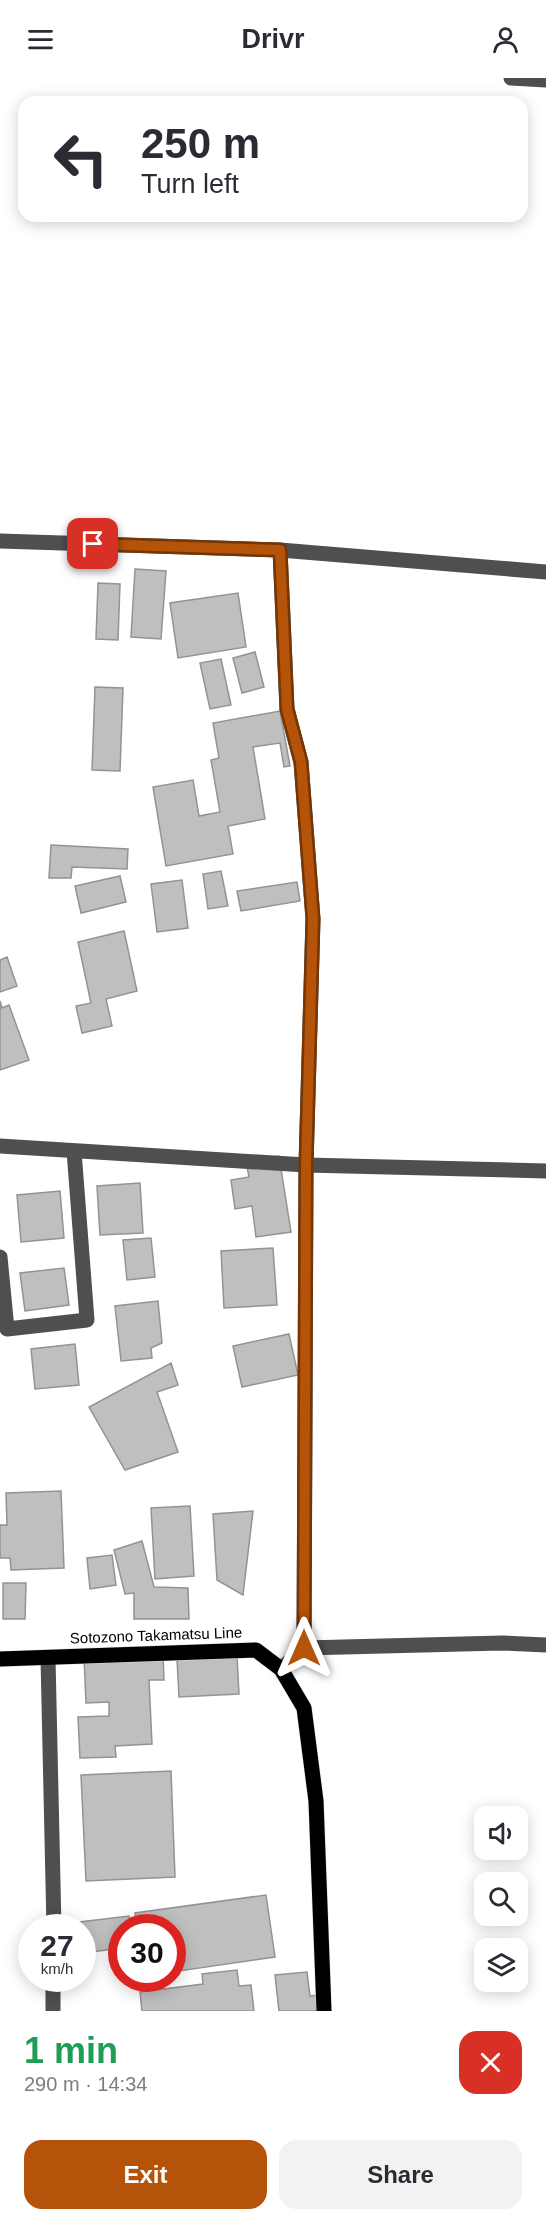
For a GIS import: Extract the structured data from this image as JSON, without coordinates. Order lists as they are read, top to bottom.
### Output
{
  "streets": {
    "main road": ["Sotozono Takamatsu Line"]
  },
  "page": {
    "header": "Drivr",
    "turn": ["250 m", "Turn left"],
    "speed": "27 km/h",
    "limit": "30",
    "heading": ["1 min", "290 m · 14:34"],
    "buttons": ["Exit", "Share"]
  }
}
